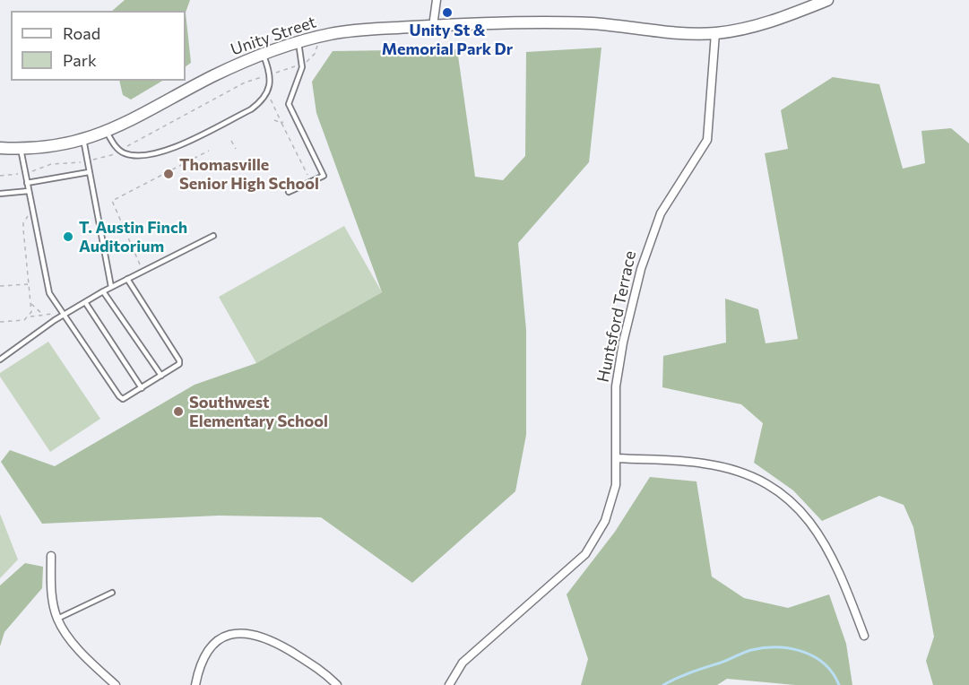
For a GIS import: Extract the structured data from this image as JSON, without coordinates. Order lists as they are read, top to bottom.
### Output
{
  "streets": {
    "street": ["Unity Street", "Huntsford Terrace"]
  },
  "crossings": [
    ["Unity Street", "Huntsford Terrace"]
  ],
  "places": [
    "Unity St & Memorial Park Dr",
    "Thomasville Senior High School",
    "T. Austin Finch Auditorium",
    "Southwest Elementary School"
  ],
  "legend": ["Road", "Park"]
}
